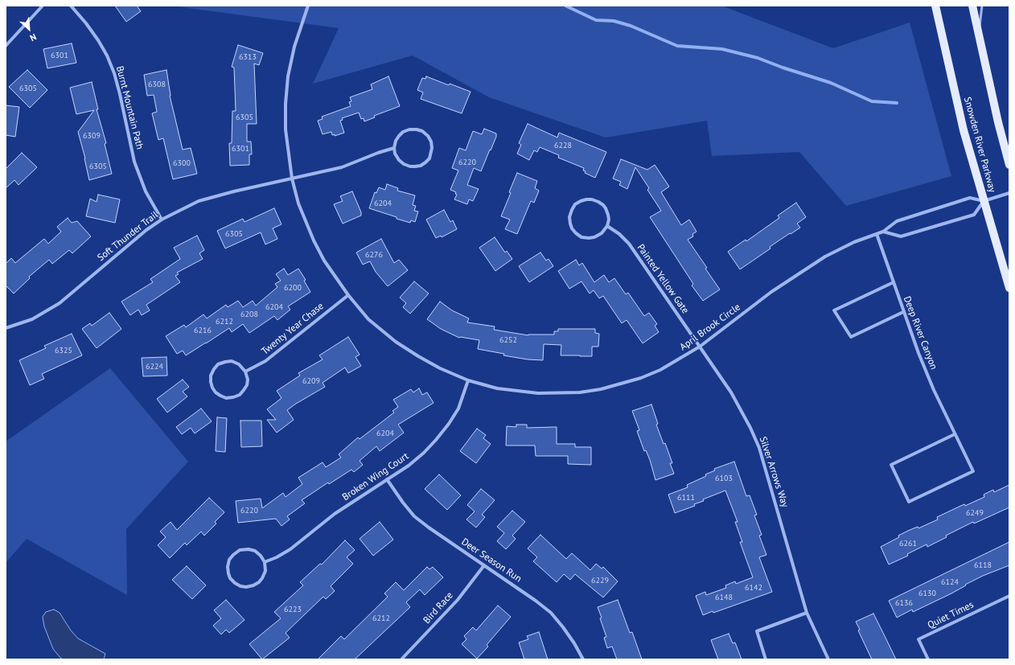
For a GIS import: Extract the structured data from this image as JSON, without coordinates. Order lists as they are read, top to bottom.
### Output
{
  "streets": {
    "main road": ["Snowden River Parkway"],
    "street": [
      "Burnt Mountain Path",
      "Soft Thunder Trail",
      "Painted Yellow Gate",
      "April Brook Circle",
      "Twenty Year Chase",
      "Deep River Canyon",
      "Silver Arrows Way",
      "Broken Wing Court",
      "Deer Season Run",
      "Bird Race",
      "Quiet Times"
    ]
  },
  "crossings": [
    ["Burnt Mountain Path", "Soft Thunder Trail"],
    ["Snowden River Parkway", "April Brook Circle"],
    ["Soft Thunder Trail", "April Brook Circle"],
    ["Painted Yellow Gate", "April Brook Circle"],
    ["Painted Yellow Gate", "Silver Arrows Way"],
    ["April Brook Circle", "Twenty Year Chase"],
    ["April Brook Circle", "Deep River Canyon"],
    ["April Brook Circle", "Silver Arrows Way"],
    ["April Brook Circle", "Broken Wing Court"],
    ["Broken Wing Court", "Deer Season Run"],
    ["Deer Season Run", "Bird Race"]
  ],
  "house_numbers": [
    "6301",
    "6313",
    "6308",
    "6305",
    "6305",
    "6309",
    "6228",
    "6301",
    "6220",
    "6300",
    "6305",
    "6204",
    "6305",
    "6276",
    "6200",
    "6204",
    "6208",
    "6212",
    "6216",
    "6252",
    "6325",
    "6224",
    "6209",
    "6204",
    "6103",
    "6111",
    "6220",
    "6249",
    "6261",
    "6118",
    "6229",
    "6124",
    "6142",
    "6130",
    "6148",
    "6136",
    "6223",
    "6212"
  ],
  "north": "bottom right"
}
